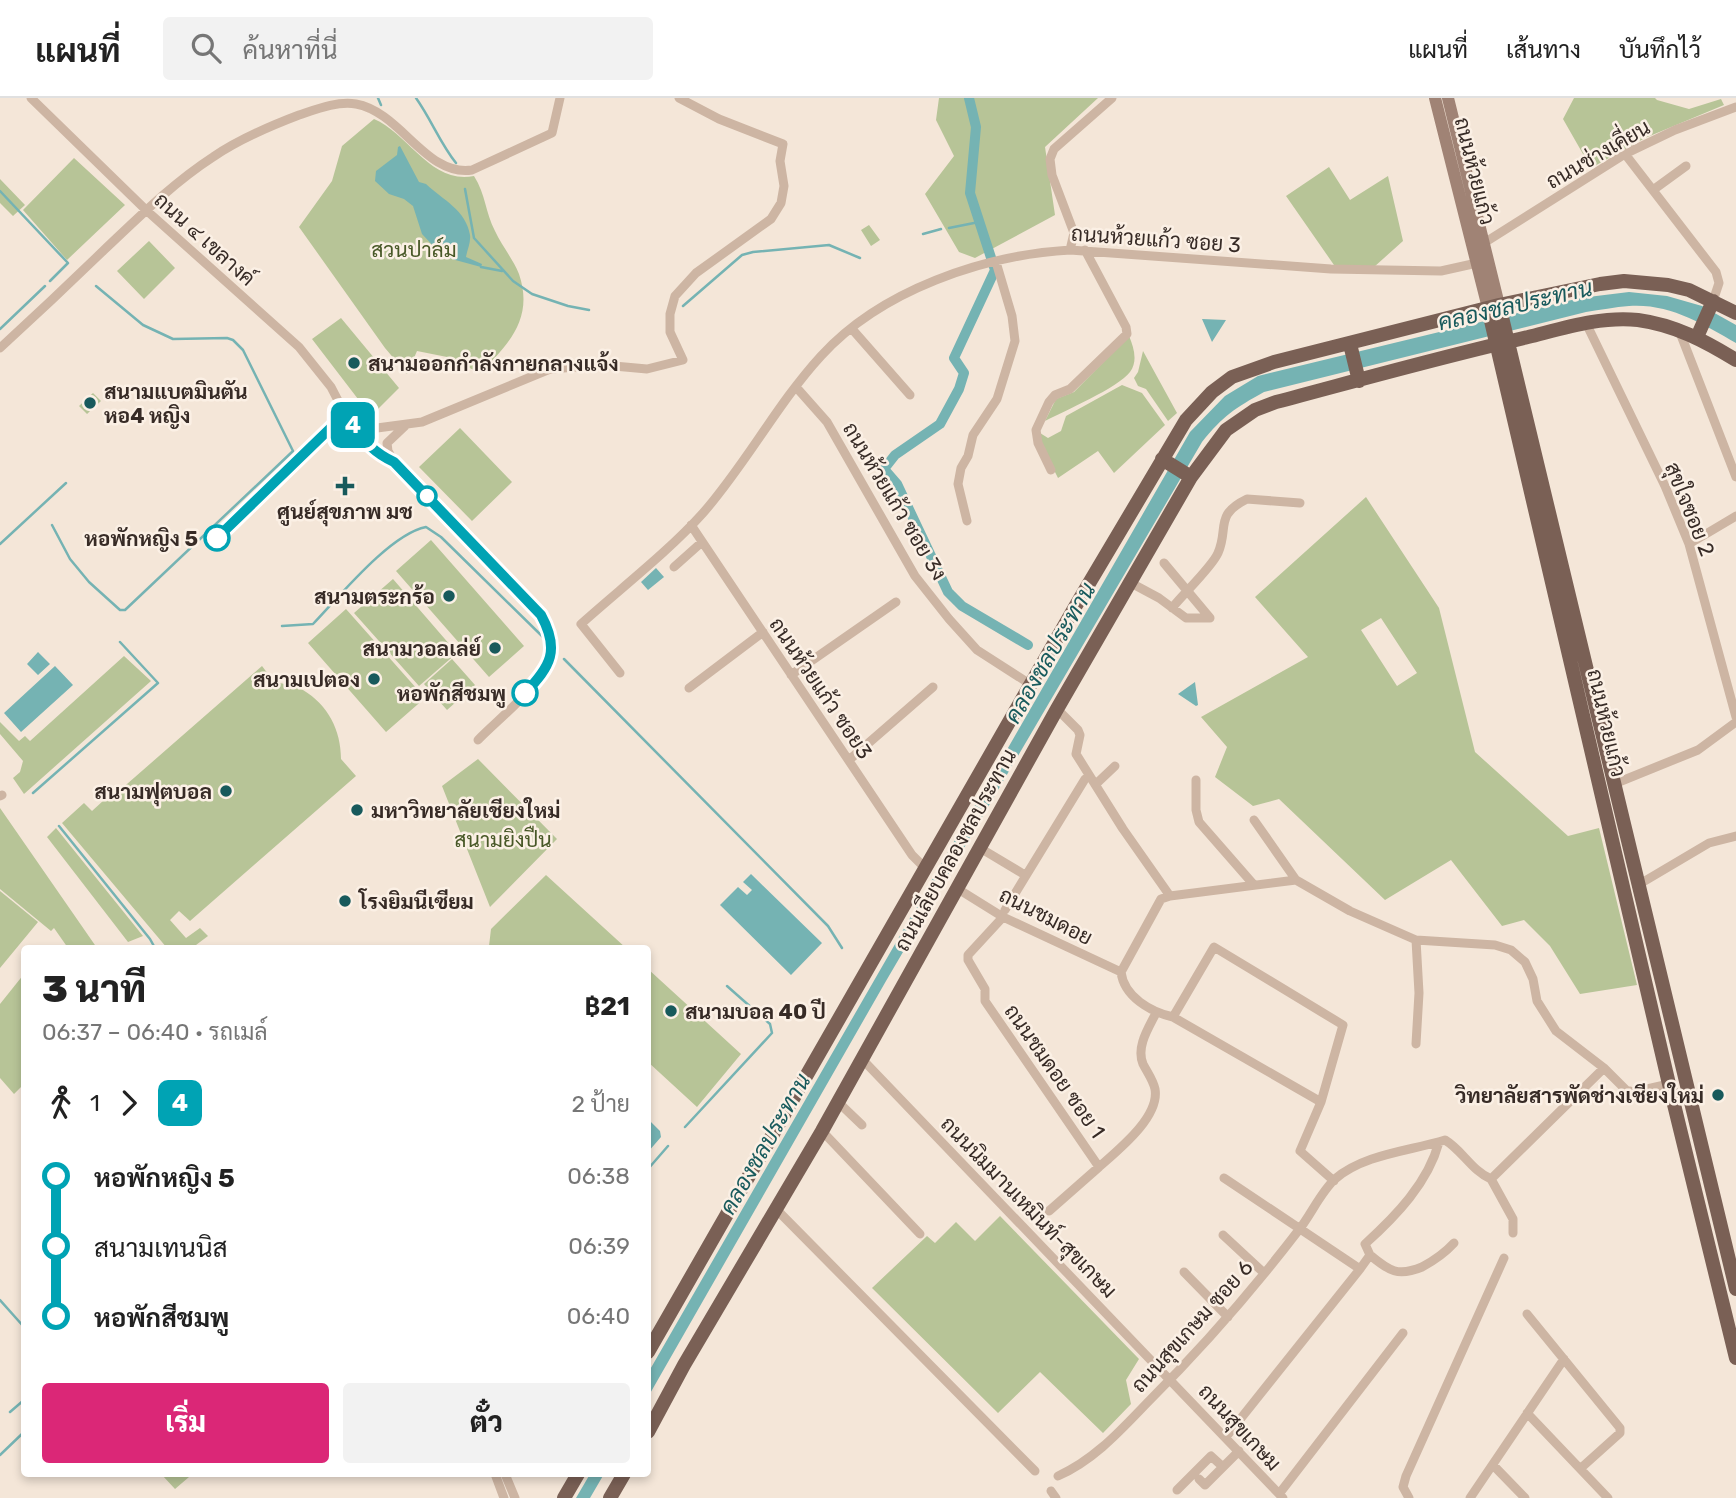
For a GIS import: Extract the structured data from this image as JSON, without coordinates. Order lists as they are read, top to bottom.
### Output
{
  "streets": {
    "main road": ["ถนนห้วยแก้ว", "ถนนเลียบคลองชลประทาน"],
    "street": [
      "ถนนช่างเคี่ยน",
      "ถนน ๔ เขลางค์",
      "ถนนห้วยแก้ว ซอย 3",
      "ถนนห้วยแก้ว ซอย 3ง",
      "สุขใจซอย 2",
      "ถนนห้วยแก้ว ซอย3",
      "ถนนชมดอย",
      "ถนนชมดอย ซอย 1",
      "ถนนนิมมานเหมินท์-สุขเกษม",
      "ถนนสุขเกษม ซอย 6",
      "ถนนสุขเกษม"
    ]
  },
  "crossings": [
    ["ถนนช่างเคี่ยน", "ถนนห้วยแก้ว"],
    ["ถนนห้วยแก้ว", "ถนนห้วยแก้ว ซอย 3"],
    ["ถนนห้วยแก้ว", "ถนนเลียบคลองชลประทาน"],
    ["ถนนห้วยแก้ว ซอย 3", "ถนนห้วยแก้ว ซอย 3ง"],
    ["ถนนห้วยแก้ว ซอย 3", "ถนนห้วยแก้ว ซอย3"],
    ["ถนนห้วยแก้ว ซอย 3ง", "ถนนเลียบคลองชลประทาน"],
    ["สุขใจซอย 2", "ถนนเลียบคลองชลประทาน"],
    ["ถนนห้วยแก้ว ซอย3", "ถนนเลียบคลองชลประทาน"],
    ["ถนนเลียบคลองชลประทาน", "ถนนชมดอย"],
    ["ถนนเลียบคลองชลประทาน", "ถนนนิมมานเหมินท์-สุขเกษม"],
    ["ถนนชมดอย", "ถนนชมดอย ซอย 1"],
    ["ถนนนิมมานเหมินท์-สุขเกษม", "ถนนสุขเกษม ซอย 6"],
    ["ถนนนิมมานเหมินท์-สุขเกษม", "ถนนสุขเกษม"],
    ["ถนนสุขเกษม ซอย 6", "ถนนสุขเกษม"]
  ],
  "water": ["คลองชลประทาน"],
  "parks": ["สวนปาล์ม", "สนามยิงปืน"],
  "places": {
    "other": [
      "สนามออกกำลังกายกลางแจ้ง",
      "สนามแบตมินตัน หอ4 หญิง",
      "หอพักหญิง 5",
      "สนามตระกร้อ",
      "สนามวอลเล่ย์",
      "สนามเปตอง",
      "หอพักสีชมพู",
      "สนามฟุตบอล",
      "มหาวิทยาลัยเชียงใหม่",
      "โรงยิมนีเซียม",
      "สนามบอล 40 ปี",
      "วิทยาลัยสารพัดช่างเชียงใหม่"
    ],
    "health": ["ศูนย์สุขภาพ มช"]
  },
  "lines": ["bus line 4"],
  "page": {
    "header": "แผนที่",
    "search": "ค้นหาที่นี่",
    "nav": ["แผนที่", "เส้นทาง", "บันทึกไว้"],
    "on_map": "4",
    "heading": ["3 นาที", "06:37 – 06:40 · รถเมล์", "฿21"],
    "legs": ["1", "4", "2 ป้าย"],
    "list": [
      {
        "name": "หอพักหญิง 5",
        "value": "06:38"
      },
      {
        "name": "สนามเทนนิส",
        "value": "06:39"
      },
      {
        "name": "หอพักสีชมพู",
        "value": "06:40"
      }
    ],
    "buttons": ["เริ่ม", "ตั๋ว"]
  }
}
